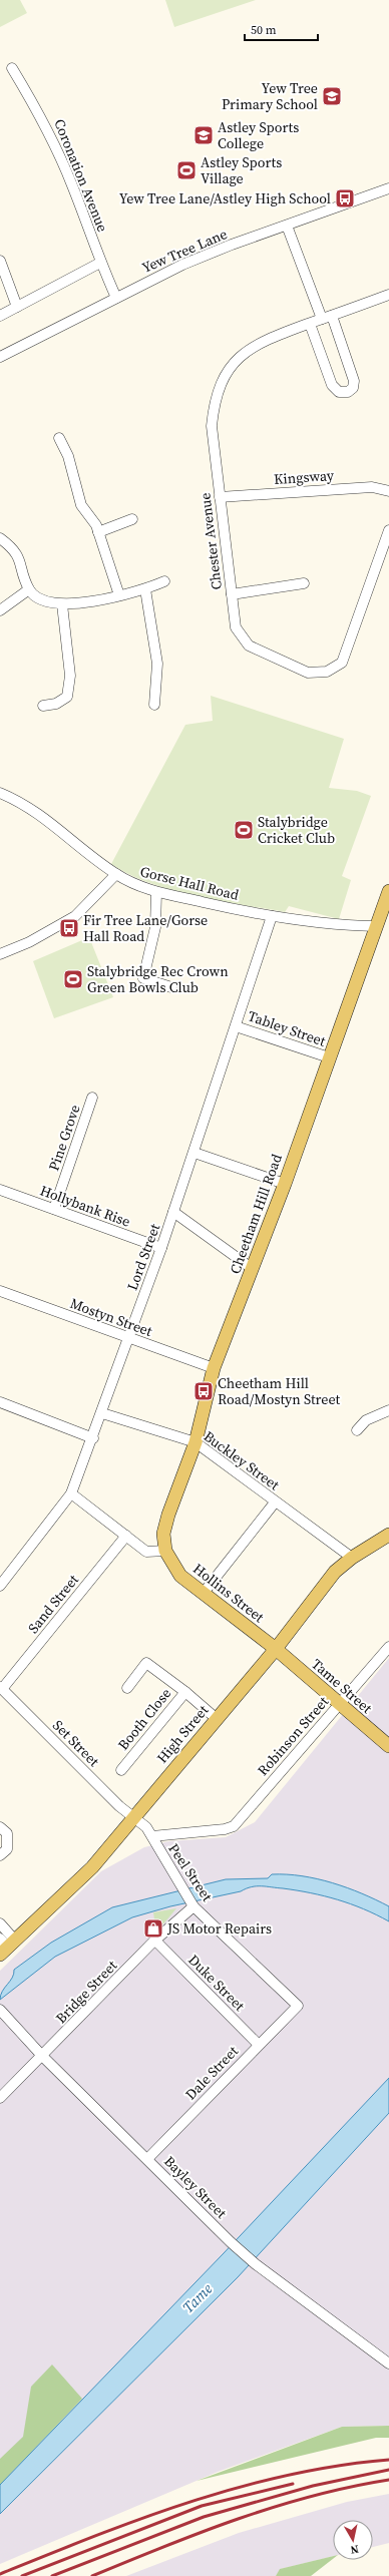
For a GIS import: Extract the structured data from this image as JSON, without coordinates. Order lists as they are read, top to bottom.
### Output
{
  "streets": {
    "main road": [
      "Cheetham Hill Road",
      "Hollins Street",
      "Tame Street",
      "High Street"
    ],
    "street": [
      "Coronation Avenue",
      "Yew Tree Lane",
      "Kingsway",
      "Chester Avenue",
      "Gorse Hall Road",
      "Tabley Street",
      "Pine Grove",
      "Hollybank Rise",
      "Lord Street",
      "Mostyn Street",
      "Buckley Street",
      "Sand Street",
      "Booth Close",
      "Robinson Street",
      "Set Street",
      "Peel Street",
      "Duke Street",
      "Bridge Street",
      "Dale Street",
      "Bayley Street"
    ]
  },
  "crossings": [
    ["Coronation Avenue", "Yew Tree Lane"],
    ["Kingsway", "Chester Avenue"],
    ["Gorse Hall Road", "Cheetham Hill Road"],
    ["Gorse Hall Road", "Lord Street"],
    ["Tabley Street", "Cheetham Hill Road"],
    ["Tabley Street", "Lord Street"],
    ["Pine Grove", "Hollybank Rise"],
    ["Hollybank Rise", "Lord Street"],
    ["Cheetham Hill Road", "Mostyn Street"],
    ["Cheetham Hill Road", "Buckley Street"],
    ["Cheetham Hill Road", "Hollins Street"],
    ["Lord Street", "Mostyn Street"],
    ["Lord Street", "Buckley Street"],
    ["Buckley Street", "High Street"],
    ["Hollins Street", "Tame Street"],
    ["Hollins Street", "High Street"],
    ["Sand Street", "Set Street"],
    ["Tame Street", "High Street"],
    ["Tame Street", "Robinson Street"],
    ["High Street", "Set Street"],
    ["High Street", "Peel Street"],
    ["Robinson Street", "Peel Street"],
    ["Set Street", "Peel Street"],
    ["Peel Street", "Bridge Street"],
    ["Peel Street", "Dale Street"],
    ["Duke Street", "Bridge Street"],
    ["Duke Street", "Dale Street"],
    ["Bridge Street", "Bayley Street"],
    ["Dale Street", "Bayley Street"]
  ],
  "water": ["Tame"],
  "places": {
    "school or university": ["Yew Tree Primary School", "Astley Sports College"],
    "sports": ["Astley Sports Village", "Stalybridge Cricket Club", "Stalybridge Rec Crown Green Bowls Club"],
    "bus stop": ["Yew Tree Lane/Astley High School", "Fir Tree Lane/Gorse Hall Road", "Cheetham Hill Road/Mostyn Street"],
    "shop": ["JS Motor Repairs"]
  },
  "scale_bar": "50 m",
  "north": "bottom"
}
